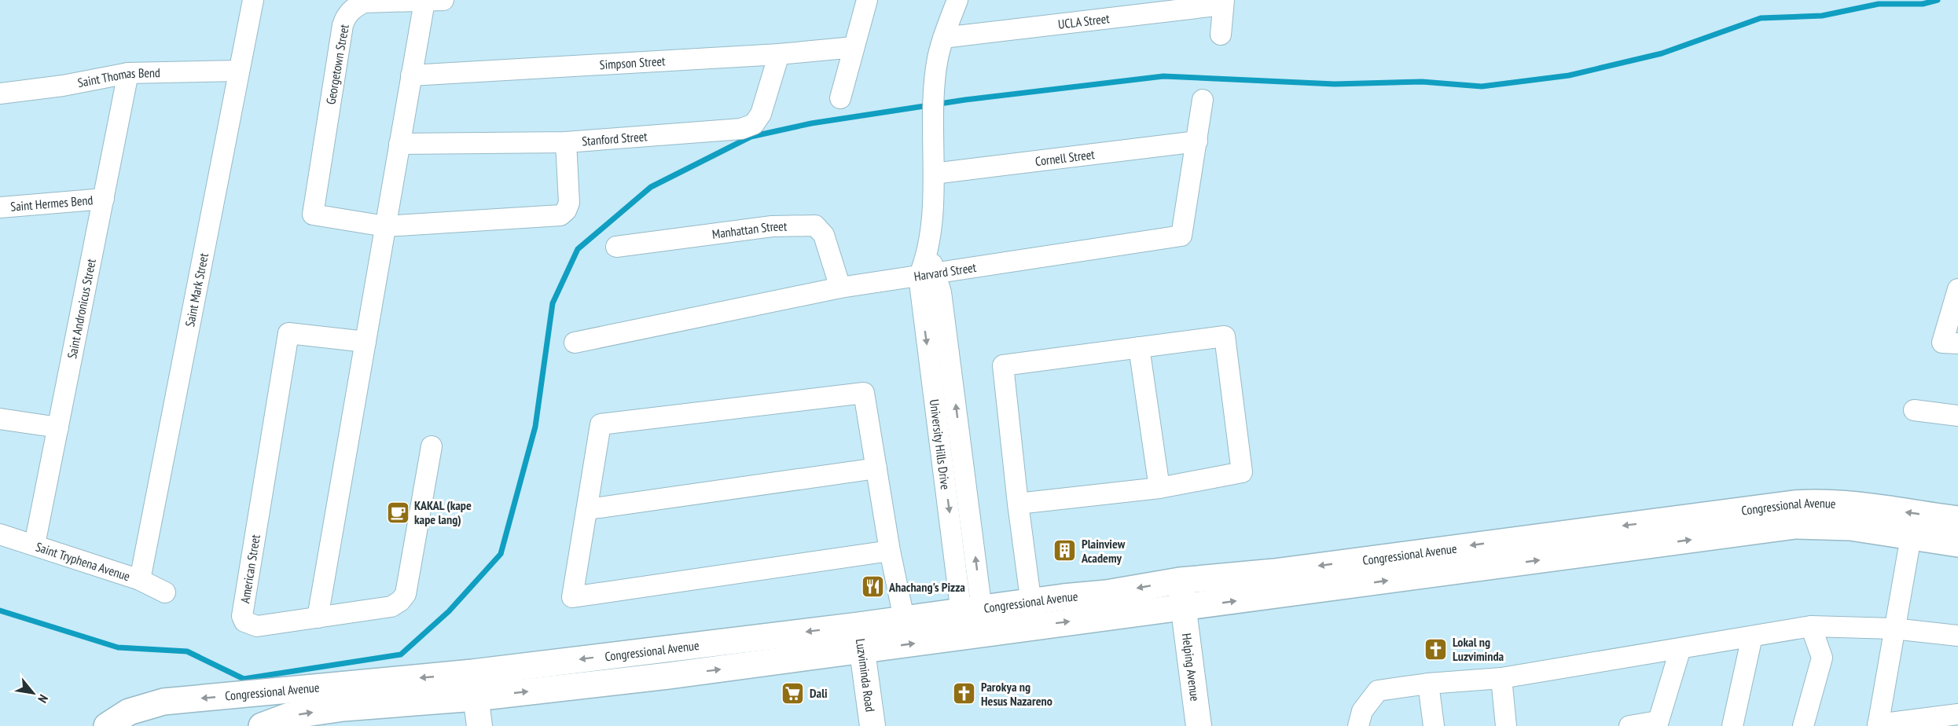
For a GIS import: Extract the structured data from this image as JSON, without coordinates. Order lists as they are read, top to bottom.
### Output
{
  "streets": {
    "main road": ["Congressional Avenue"],
    "street": [
      "UCLA Street",
      "Simpson Street",
      "Georgetown Street",
      "Saint Thomas Bend",
      "Stanford Street",
      "Cornell Street",
      "Saint Hermes Bend",
      "Manhattan Street",
      "Harvard Street",
      "Saint Mark Street",
      "Saint Andronicus Street",
      "University Hills Drive",
      "Saint Tryphena Avenue",
      "American Street",
      "Helping Avenue",
      "Luzviminda Road"
    ]
  },
  "crossings": [
    ["Simpson Street", "Stanford Street"],
    ["Saint Thomas Bend", "Saint Mark Street"],
    ["Saint Thomas Bend", "Saint Andronicus Street"],
    ["Cornell Street", "Harvard Street"],
    ["Saint Hermes Bend", "Saint Andronicus Street"],
    ["Manhattan Street", "Harvard Street"],
    ["Harvard Street", "University Hills Drive"],
    ["Saint Mark Street", "Saint Tryphena Avenue"],
    ["Saint Andronicus Street", "Saint Tryphena Avenue"],
    ["University Hills Drive", "Congressional Avenue"],
    ["Congressional Avenue", "Helping Avenue"],
    ["Congressional Avenue", "Luzviminda Road"]
  ],
  "places": {
    "cafe": ["KAKAL (kape kape lang)"],
    "building": ["Plainview Academy"],
    "restaurant": ["Ahachang's Pizza"],
    "church": ["Lokal ng Luzviminda", "Parokya ng Hesus Nazareno"],
    "supermarket": ["Dali"]
  },
  "north": "bottom right"
}
